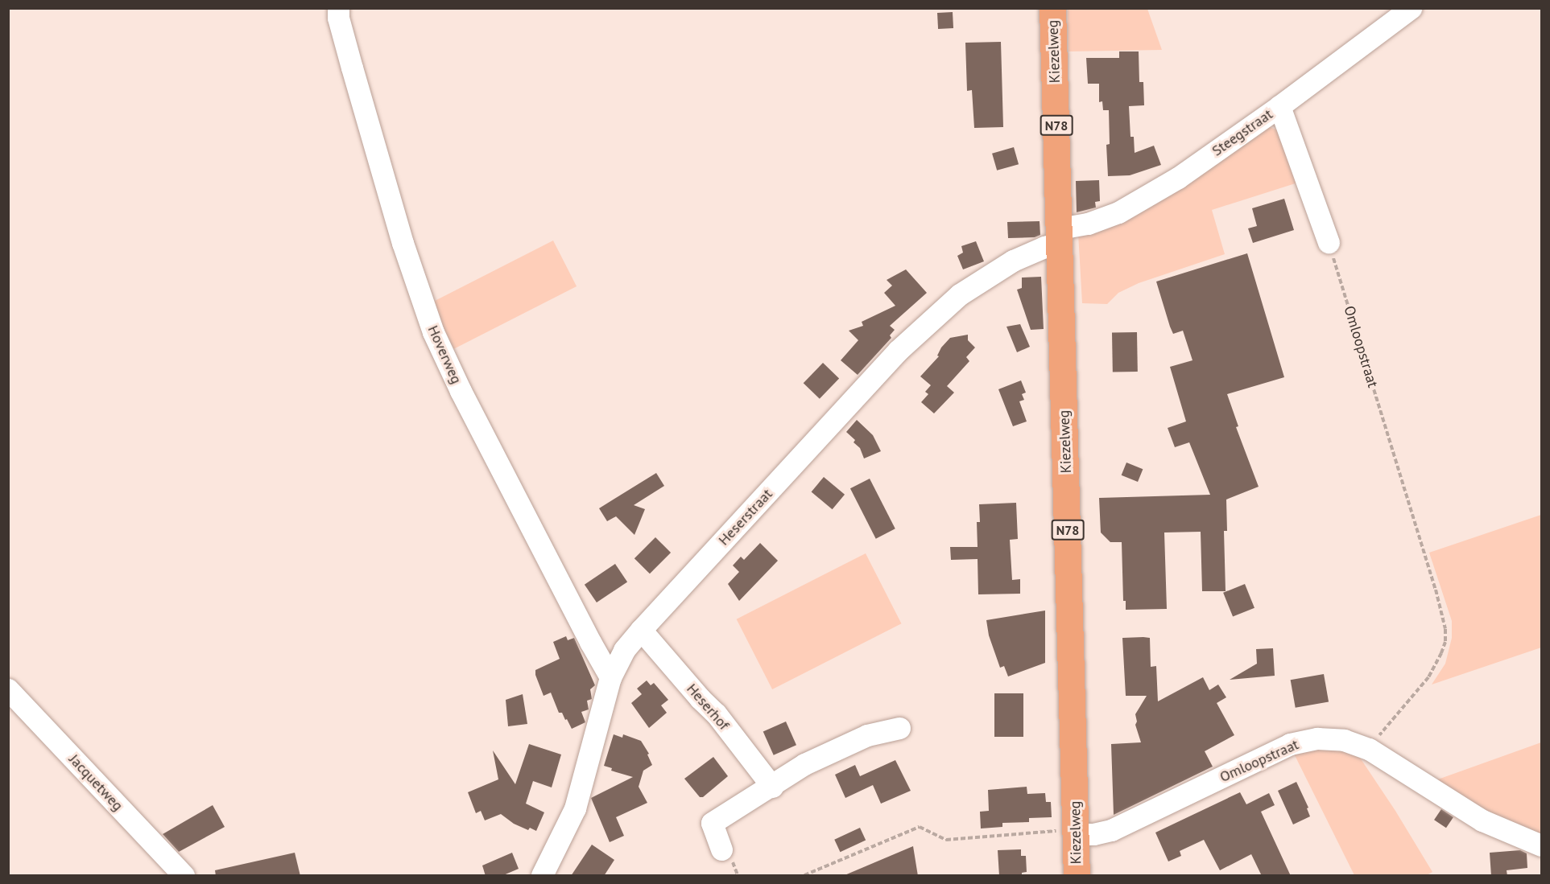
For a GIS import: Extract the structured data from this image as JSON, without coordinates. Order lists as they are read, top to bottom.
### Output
{
  "streets": {
    "main road": ["Kiezelweg", "N78"],
    "street": [
      "Steegstraat",
      "Omloopstraat",
      "Hoverweg",
      "Heserstraat",
      "Heserhof",
      "Jacquetweg"
    ]
  },
  "crossings": [
    ["Kiezelweg", "Steegstraat"],
    ["Kiezelweg", "Omloopstraat"],
    ["Kiezelweg", "Heserstraat"],
    ["Steegstraat", "Heserstraat"],
    ["Hoverweg", "Heserstraat"],
    ["Heserstraat", "Heserhof"]
  ]
}
